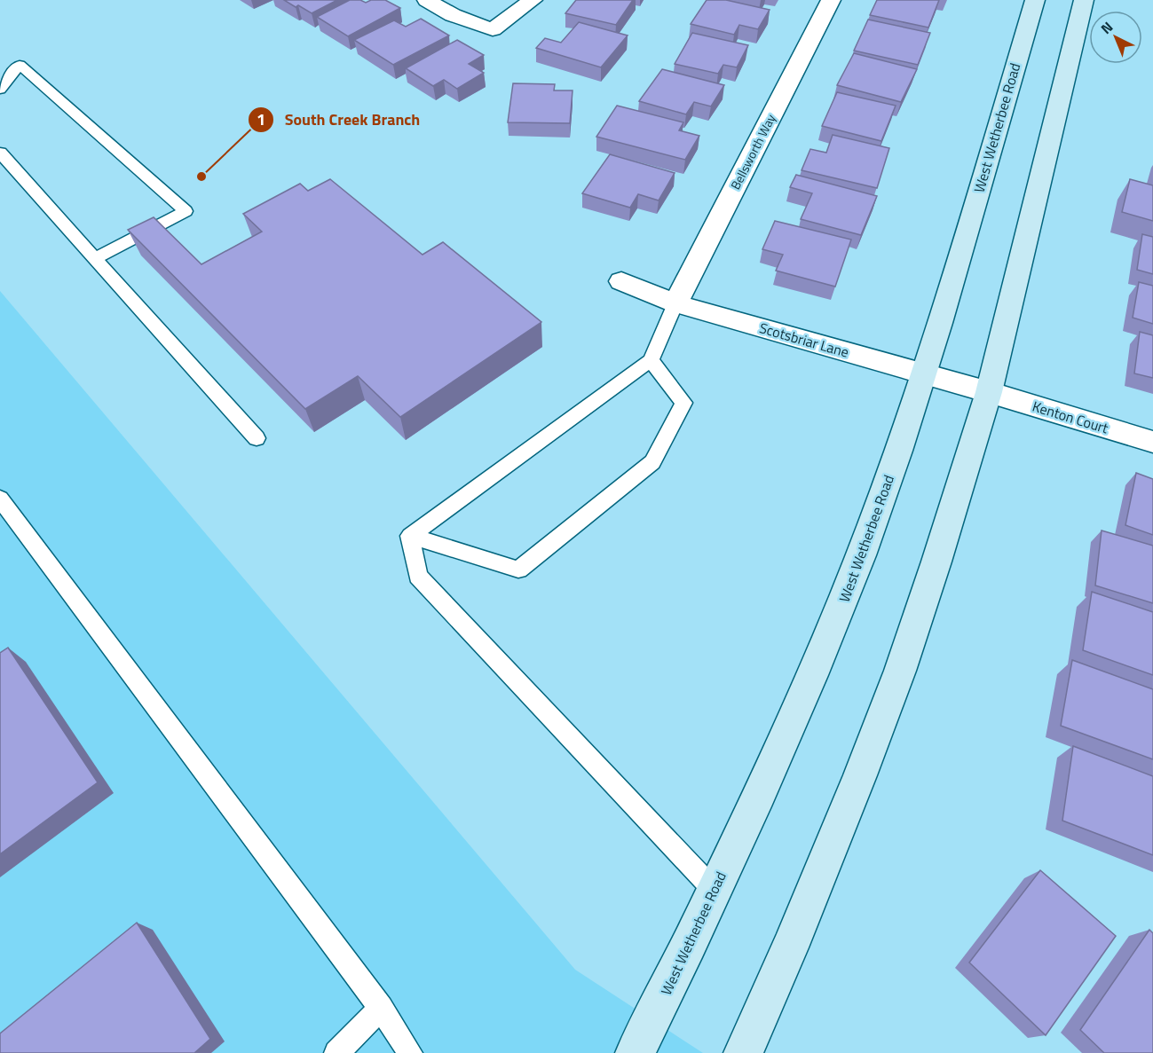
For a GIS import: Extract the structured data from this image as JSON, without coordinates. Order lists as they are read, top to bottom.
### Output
{
  "streets": {
    "street": [
      "West Wetherbee Road",
      "Bellsworth Way",
      "Scotsbriar Lane",
      "Kenton Court"
    ]
  },
  "crossings": [
    ["West Wetherbee Road", "Scotsbriar Lane"],
    ["Bellsworth Way", "Scotsbriar Lane"],
    ["Scotsbriar Lane", "Kenton Court"]
  ],
  "places": ["South Creek Branch"],
  "north": "top left"
}
